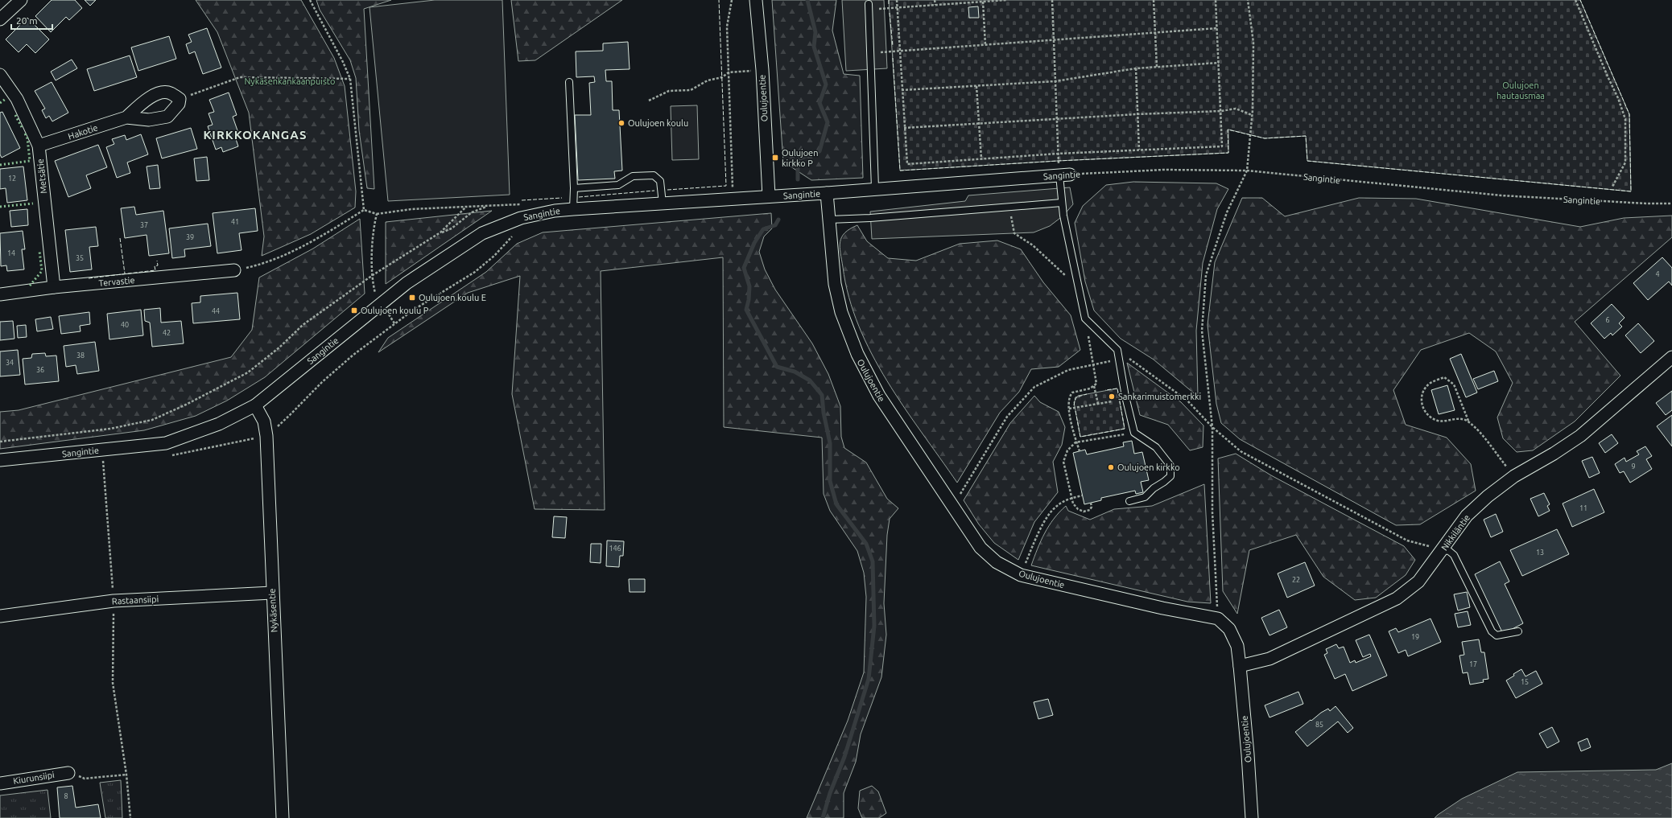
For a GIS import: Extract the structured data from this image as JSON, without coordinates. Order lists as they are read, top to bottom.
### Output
{
  "streets": {
    "street": [
      "Oulujoentie",
      "Hakotie",
      "Sangintie",
      "Metsätie",
      "Tervastie",
      "Nikkiläntie",
      "Rastaansiipi",
      "Nykäsentie",
      "Kiurunsiipi"
    ]
  },
  "crossings": [
    ["Oulujoentie", "Sangintie"],
    ["Oulujoentie", "Nikkiläntie"],
    ["Hakotie", "Metsätie"],
    ["Sangintie", "Nykäsentie"],
    ["Metsätie", "Tervastie"],
    ["Rastaansiipi", "Nykäsentie"]
  ],
  "districts": ["KIRKKOKANGAS"],
  "parks": ["Nykäsenkankaanpuisto", "Oulujoen hautausmaa"],
  "places": {
    "other": ["Oulujoen koulu", "Sankarimuistomerkki", "Oulujoen kirkko"],
    "transit": ["Oulujoen kirkko P", "Oulujoen koulu E", "Oulujoen koulu P"]
  },
  "house_numbers": [
    "12",
    "41",
    "37",
    "39",
    "14",
    "35",
    "4",
    "44",
    "6",
    "40",
    "42",
    "38",
    "34",
    "36",
    "9",
    "11",
    "146",
    "13",
    "22",
    "19",
    "17",
    "15",
    "85",
    "8"
  ],
  "scale_bar": "20 m"
}
